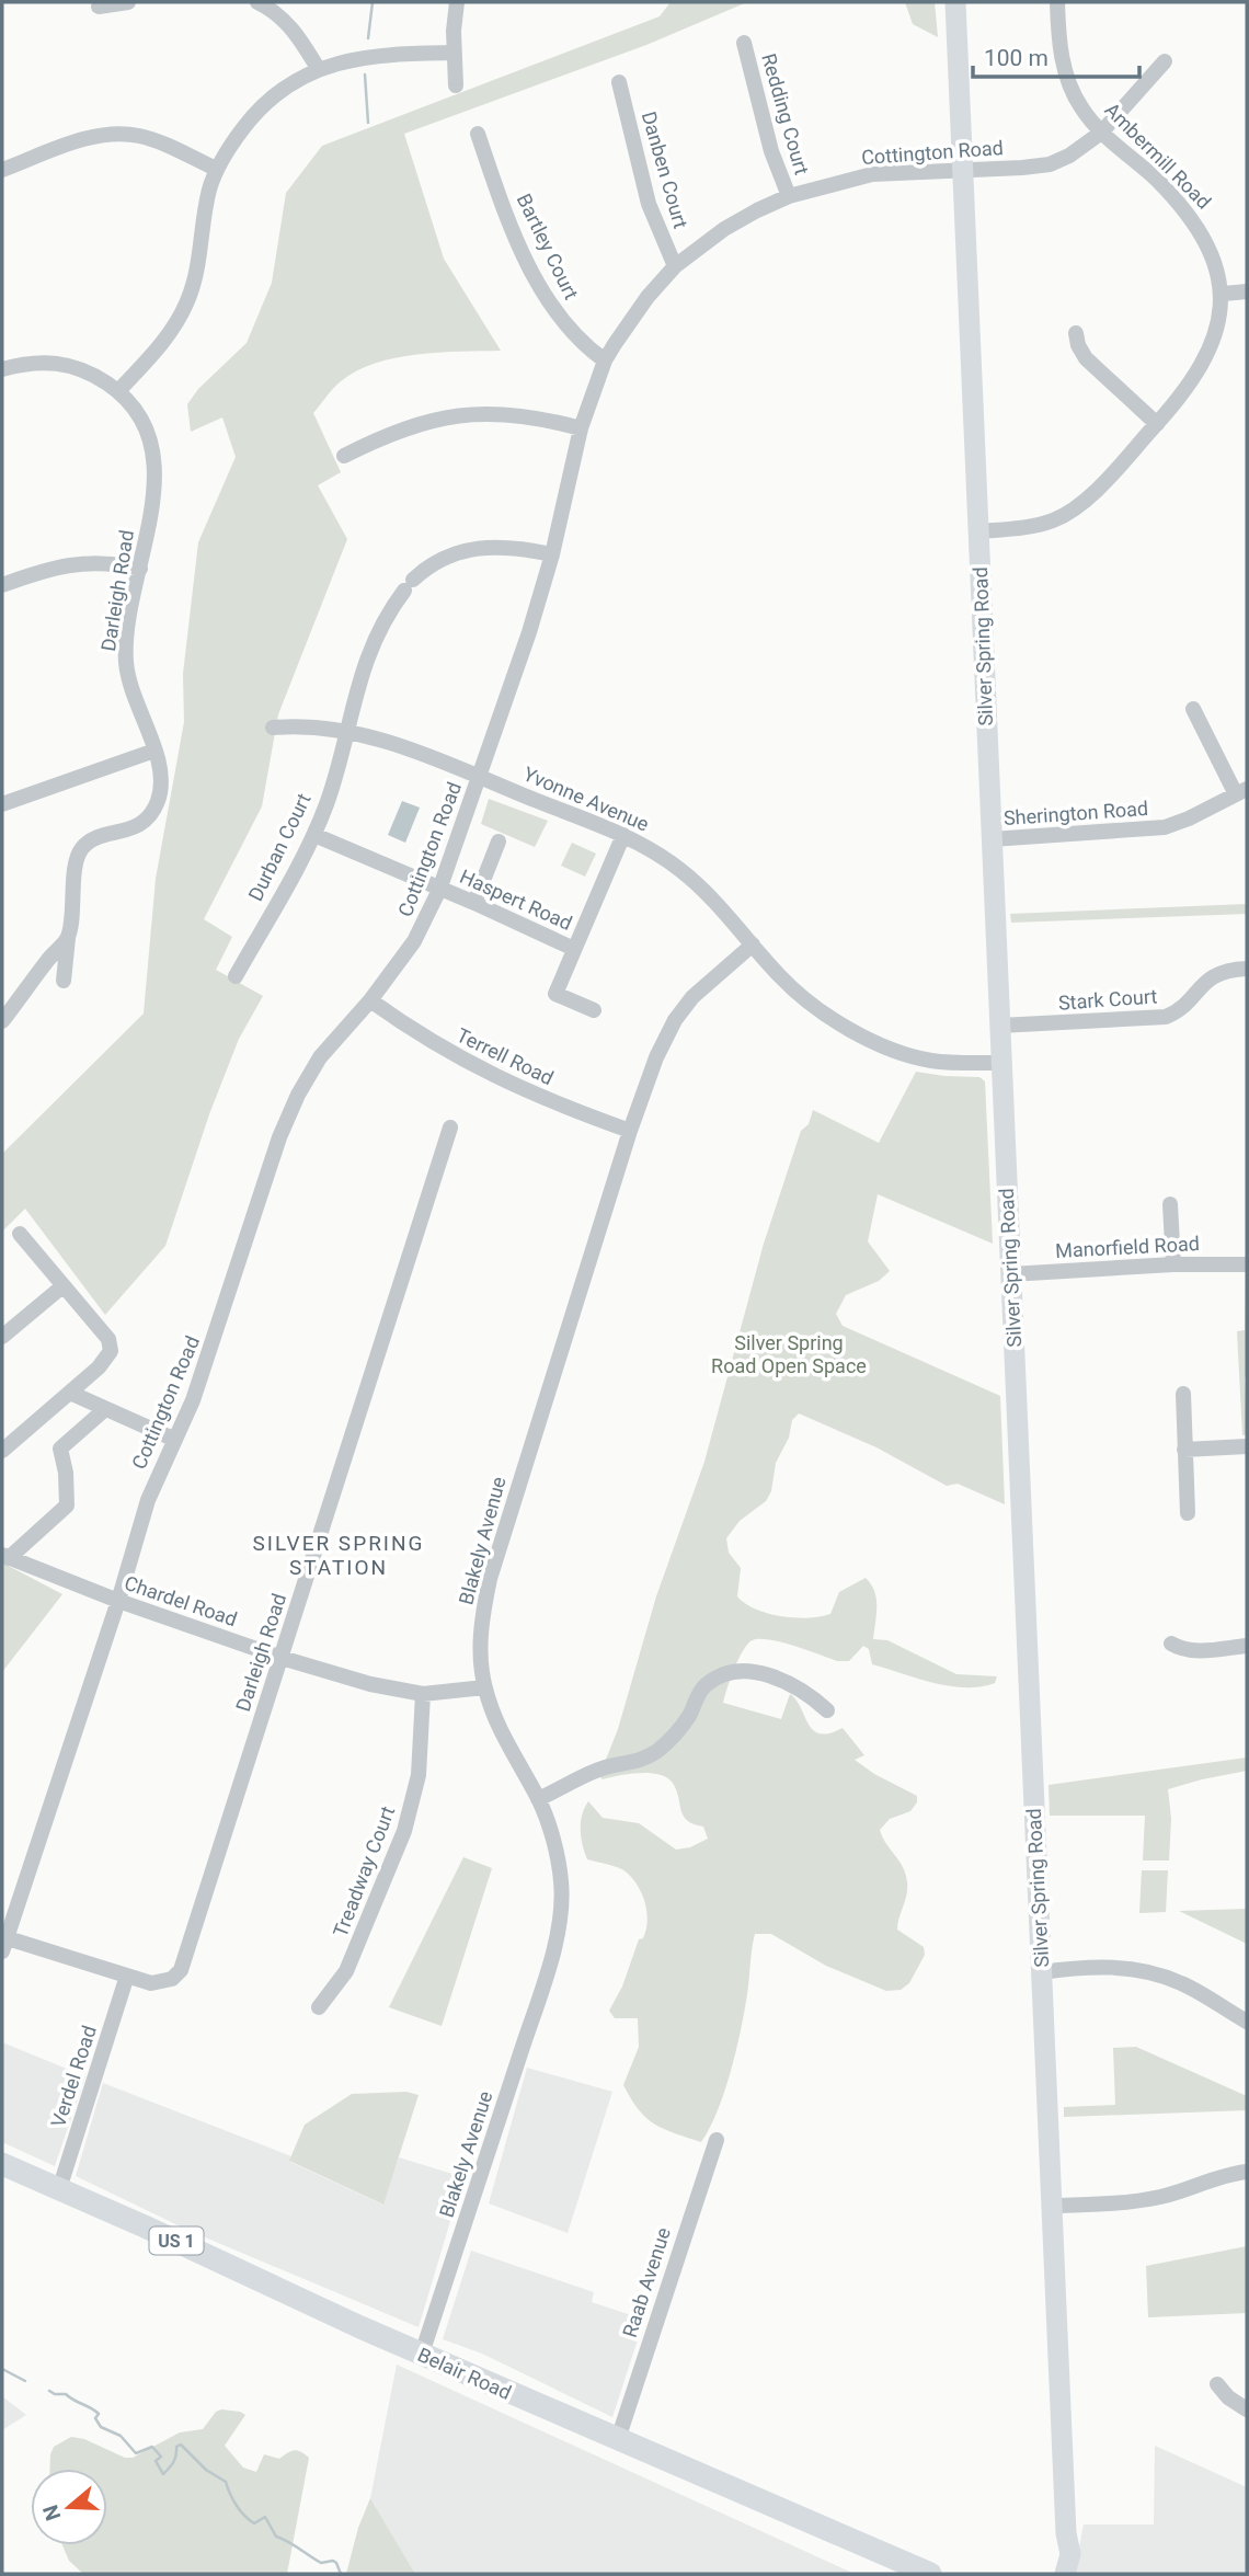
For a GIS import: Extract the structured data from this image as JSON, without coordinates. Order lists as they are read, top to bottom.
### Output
{
  "streets": {
    "highway": ["US 1", "Belair Road"],
    "main road": ["Silver Spring Road"],
    "street": [
      "Redding Court",
      "Cottington Road",
      "Ambermill Road",
      "Danben Court",
      "Bartley Court",
      "Darleigh Road",
      "Yvonne Avenue",
      "Sherington Road",
      "Durban Court",
      "Haspert Road",
      "Stark Court",
      "Terrell Road",
      "Manorfield Road",
      "Blakely Avenue",
      "Chardel Road",
      "Treadway Court",
      "Verdel Road",
      "Raab Avenue"
    ]
  },
  "crossings": [
    ["Redding Court", "Cottington Road"],
    ["Cottington Road", "Ambermill Road"],
    ["Cottington Road", "Danben Court"],
    ["Cottington Road", "Bartley Court"],
    ["Cottington Road", "Darleigh Road"],
    ["Cottington Road", "Silver Spring Road"],
    ["Cottington Road", "Yvonne Avenue"],
    ["Cottington Road", "Durban Court"],
    ["Cottington Road", "Haspert Road"],
    ["Cottington Road", "Terrell Road"],
    ["Cottington Road", "Chardel Road"],
    ["Ambermill Road", "Silver Spring Road"],
    ["Darleigh Road", "Chardel Road"],
    ["Darleigh Road", "Verdel Road"],
    ["Silver Spring Road", "Yvonne Avenue"],
    ["Silver Spring Road", "Sherington Road"],
    ["Silver Spring Road", "Stark Court"],
    ["Silver Spring Road", "Manorfield Road"],
    ["Yvonne Avenue", "Durban Court"],
    ["Yvonne Avenue", "Blakely Avenue"],
    ["Durban Court", "Haspert Road"],
    ["Terrell Road", "Blakely Avenue"],
    ["Blakely Avenue", "Chardel Road"],
    ["Blakely Avenue", "Belair Road"],
    ["Chardel Road", "Treadway Court"],
    ["Verdel Road", "Belair Road"],
    ["Raab Avenue", "Belair Road"]
  ],
  "districts": ["SILVER SPRING STATION"],
  "parks": ["Silver Spring Road Open Space"],
  "scale_bar": "100 m",
  "north": "left"
}
